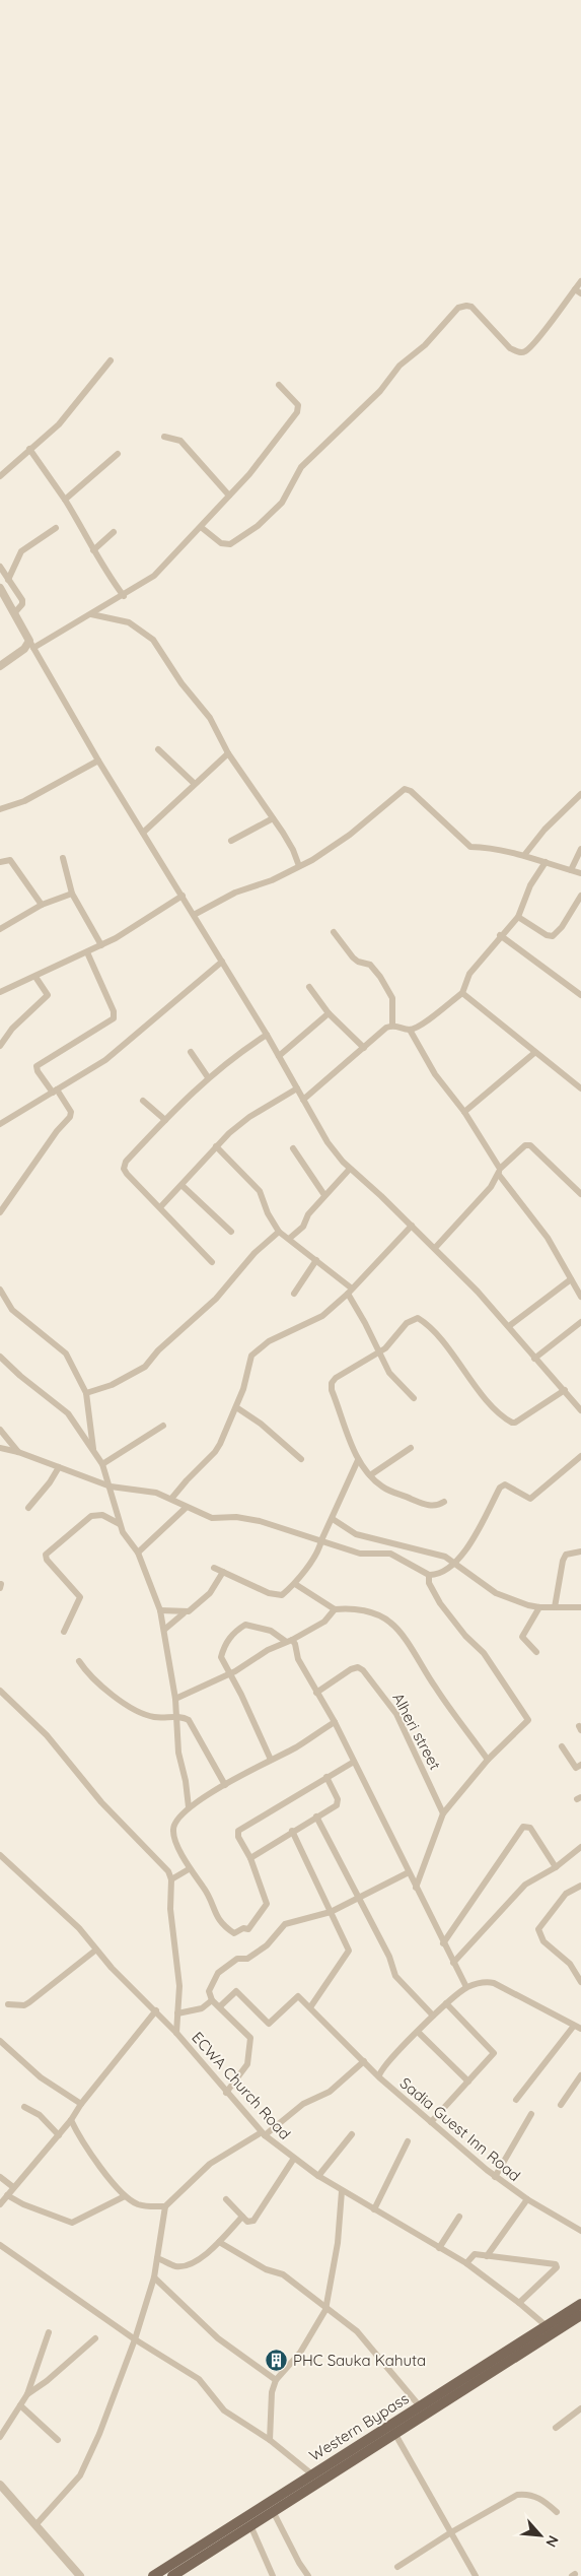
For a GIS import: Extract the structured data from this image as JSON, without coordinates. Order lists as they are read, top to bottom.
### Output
{
  "streets": {
    "main road": ["Western Bypass"],
    "street": ["Alheri street", "ECWA Church Road", "Sadia Guest Inn Road"]
  },
  "crossings": [
    ["ECWA Church Road", "Western Bypass"]
  ],
  "places": {
    "building": ["PHC Sauka Kahuta"]
  },
  "north": "bottom right"
}
